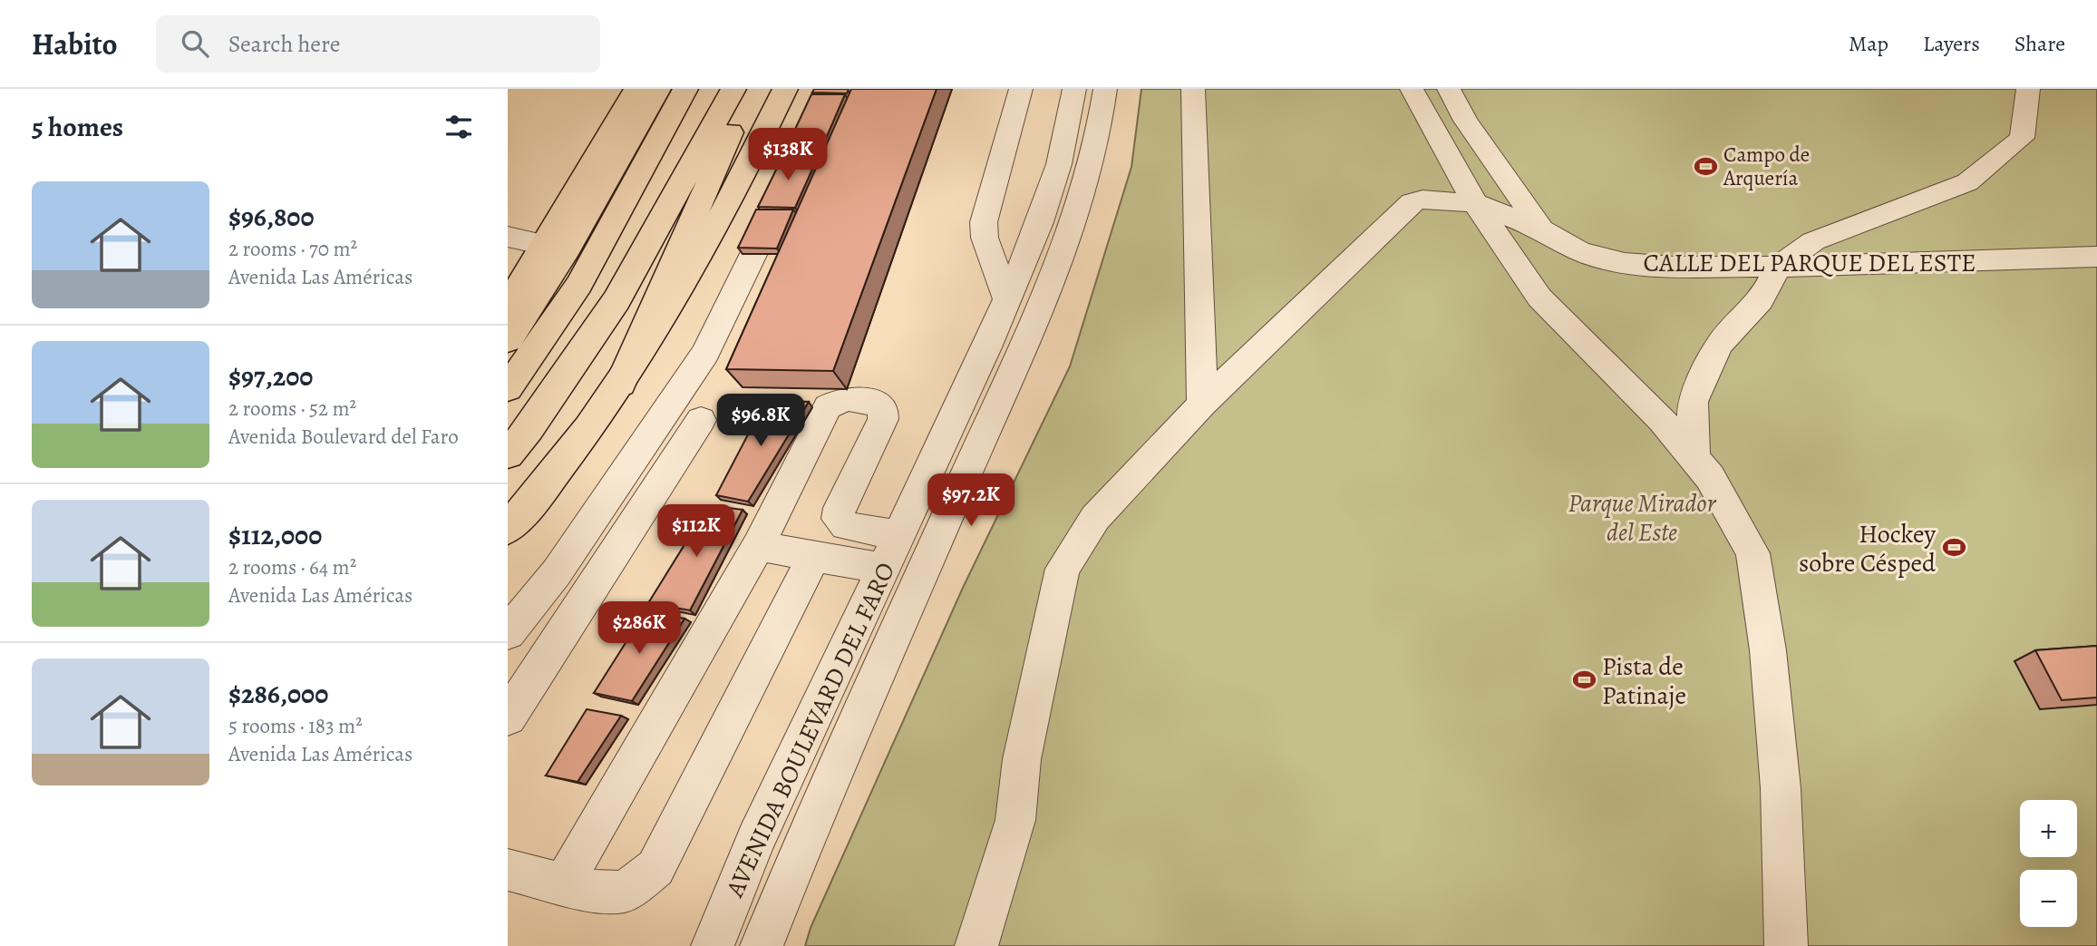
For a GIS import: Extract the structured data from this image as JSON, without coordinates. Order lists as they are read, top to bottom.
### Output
{
  "streets": {
    "street": ["CALLE DEL PARQUE DEL ESTE", "AVENIDA BOULEVARD DEL FARO"]
  },
  "parks": ["Parque Mirador del Este"],
  "places": {
    "sports": ["Campo de Arquería", "Hockey sobre Césped", "Pista de Patinaje"]
  },
  "page": {
    "header": "Habito",
    "search": "Search here",
    "nav": ["Map", "Layers", "Share"],
    "heading": "5 homes",
    "price": [
      "$138K",
      "$96.8K",
      "$97.2K",
      "$112K",
      "$286K"
    ],
    "list": [
      {
        "name": "$96,800",
        "note": "2 rooms · 70 m² · Avenida Las Américas"
      },
      {
        "name": "$97,200",
        "note": "2 rooms · 52 m² · Avenida Boulevard del Faro"
      },
      {
        "name": "$112,000",
        "note": "2 rooms · 64 m² · Avenida Las Américas"
      },
      {
        "name": "$286,000",
        "note": "5 rooms · 183 m² · Avenida Las Américas"
      }
    ],
    "map_buttons": ["+", "−"]
  }
}
